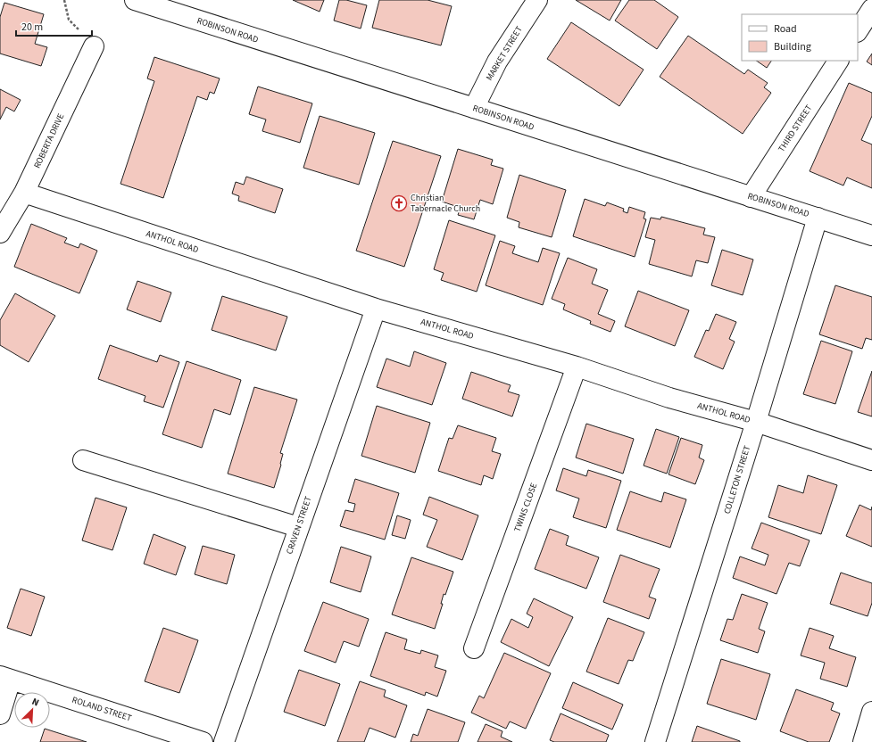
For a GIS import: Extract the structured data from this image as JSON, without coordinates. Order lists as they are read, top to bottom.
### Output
{
  "streets": {
    "street": [
      "ROBINSON ROAD",
      "MARKET STREET",
      "THIRD STREET",
      "ROBERTA DRIVE",
      "ANTHOL ROAD",
      "COLLETON STREET",
      "TWINS CLOSE",
      "CRAVEN STREET",
      "ROLAND STREET"
    ]
  },
  "crossings": [
    ["ROBINSON ROAD", "MARKET STREET"],
    ["ROBINSON ROAD", "THIRD STREET"],
    ["ROBINSON ROAD", "COLLETON STREET"],
    ["ROBERTA DRIVE", "ANTHOL ROAD"],
    ["ANTHOL ROAD", "COLLETON STREET"],
    ["ANTHOL ROAD", "TWINS CLOSE"],
    ["ANTHOL ROAD", "CRAVEN STREET"]
  ],
  "places": {
    "church": ["Christian Tabernacle Church"]
  },
  "legend": ["Road", "Building"],
  "scale_bar": "20 m",
  "north": "top right"
}
